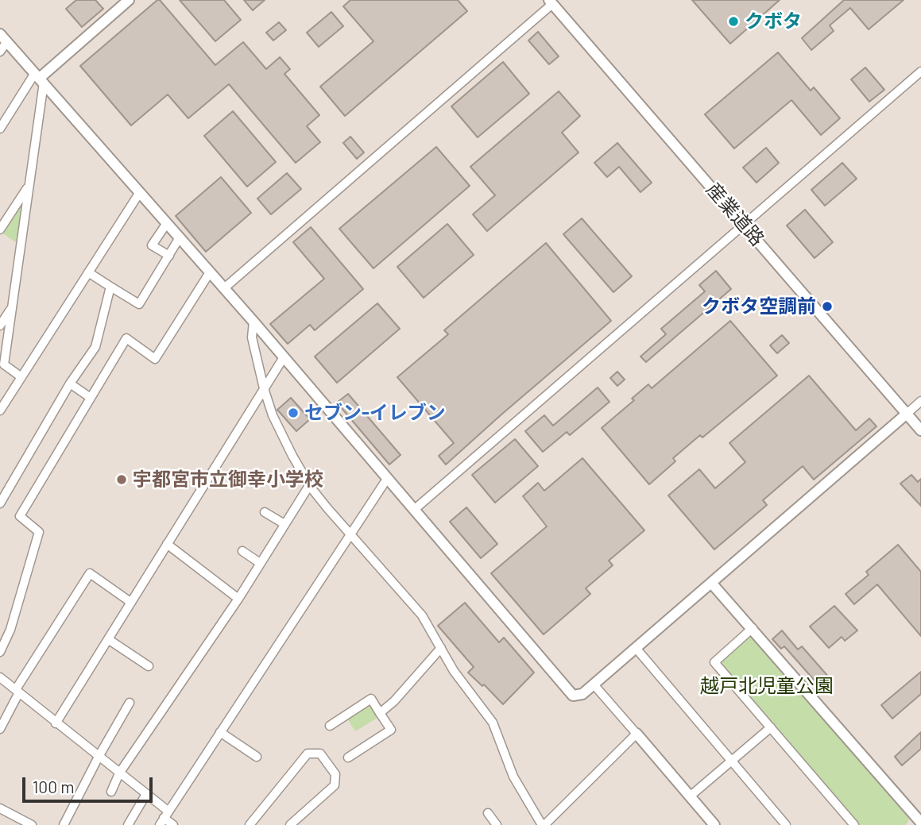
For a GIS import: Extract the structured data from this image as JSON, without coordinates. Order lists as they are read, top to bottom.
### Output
{
  "streets": {
    "street": ["産業道路"]
  },
  "parks": ["越戸北児童公園"],
  "places": [
    "クボタ",
    "クボタ空調前",
    "セブン-イレブン",
    "宇都宮市立御幸小学校"
  ],
  "scale_bar": "100 m"
}
